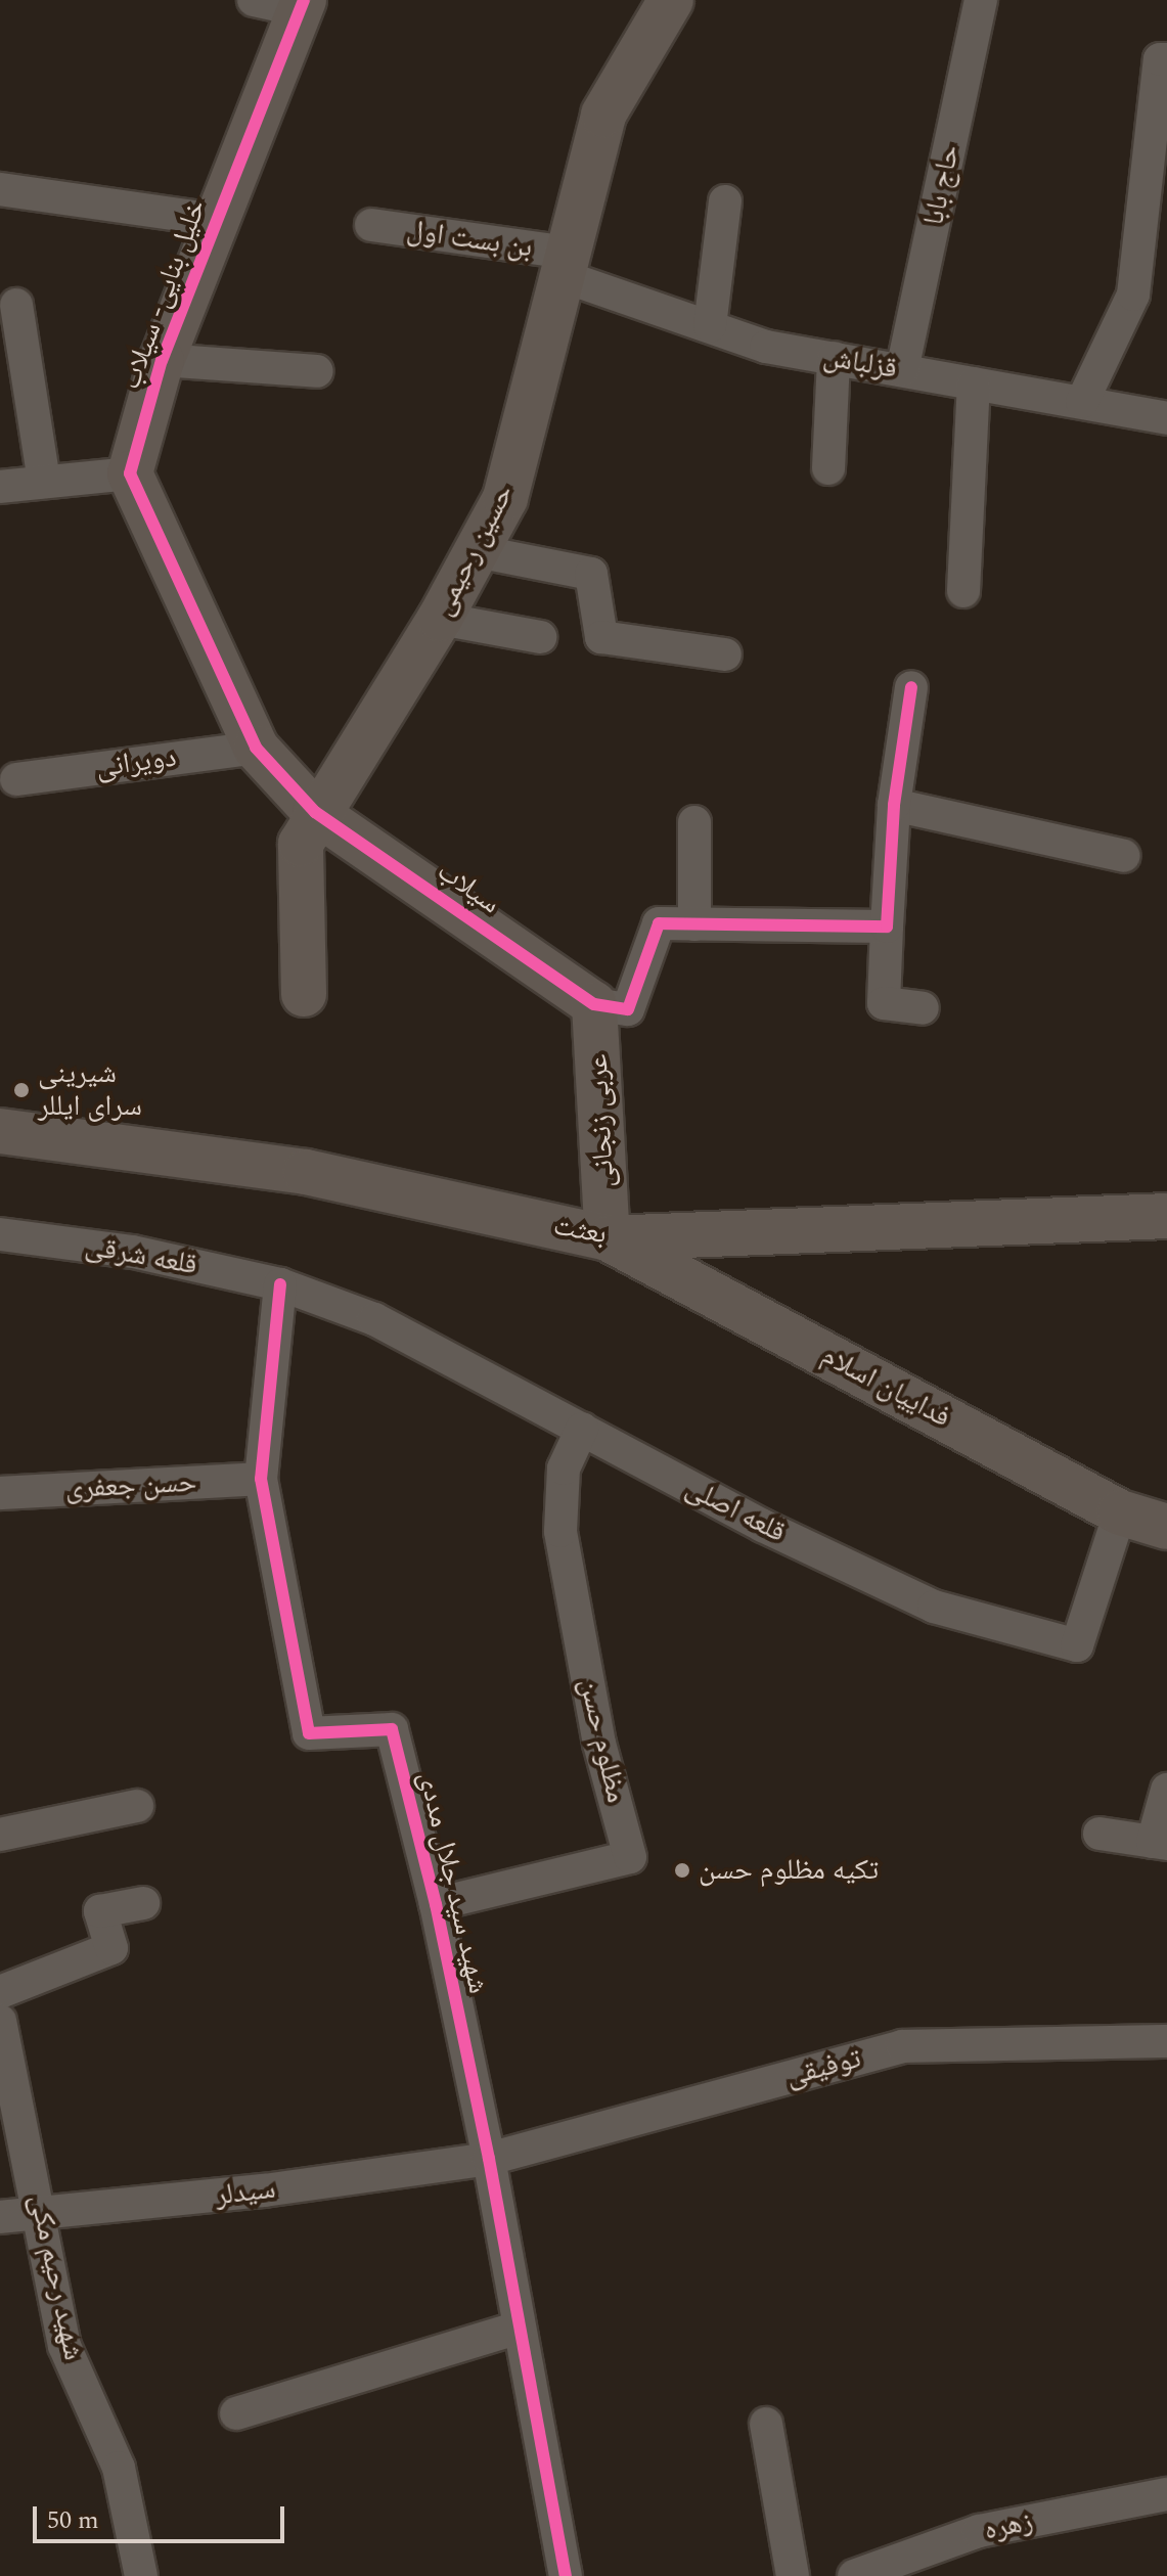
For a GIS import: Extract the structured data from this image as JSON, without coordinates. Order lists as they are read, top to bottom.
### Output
{
  "streets": {
    "street": [
      "حاج بابا",
      "بن بست اول",
      "خلیل بنایی- سیلاب",
      "قزلباش",
      "حسین رحیمی",
      "دویرانی",
      "سیلاب",
      "عربی زنجانی",
      "بعثت",
      "قلعه شرقی",
      "فداییان اسلام",
      "حسن جعفری",
      "قلعه اصلی",
      "مظلوم حسن",
      "شهید سید جلال مددی",
      "توفیقی",
      "سیدلر",
      "شهید رحیم مکی",
      "زهره"
    ]
  },
  "crossings": [
    ["حاج بابا", "قزلباش"],
    ["بن بست اول", "قزلباش"],
    ["بن بست اول", "حسین رحیمی"],
    ["قزلباش", "حسین رحیمی"],
    ["حسین رحیمی", "سیلاب"],
    ["سیلاب", "عربی زنجانی"],
    ["عربی زنجانی", "بعثت"],
    ["عربی زنجانی", "فداییان اسلام"],
    ["بعثت", "فداییان اسلام"],
    ["قلعه شرقی", "قلعه اصلی"],
    ["قلعه شرقی", "شهید سید جلال مددی"],
    ["فداییان اسلام", "قلعه اصلی"],
    ["حسن جعفری", "شهید سید جلال مددی"],
    ["قلعه اصلی", "مظلوم حسن"],
    ["قلعه اصلی", "شهید سید جلال مددی"],
    ["مظلوم حسن", "شهید سید جلال مددی"],
    ["شهید سید جلال مددی", "توفیقی"],
    ["شهید سید جلال مددی", "سیدلر"],
    ["توفیقی", "سیدلر"],
    ["سیدلر", "شهید رحیم مکی"]
  ],
  "places": ["شیرینی سرای ایللر", "تکیه مظلوم حسن"],
  "scale_bar": "50 m"
}
